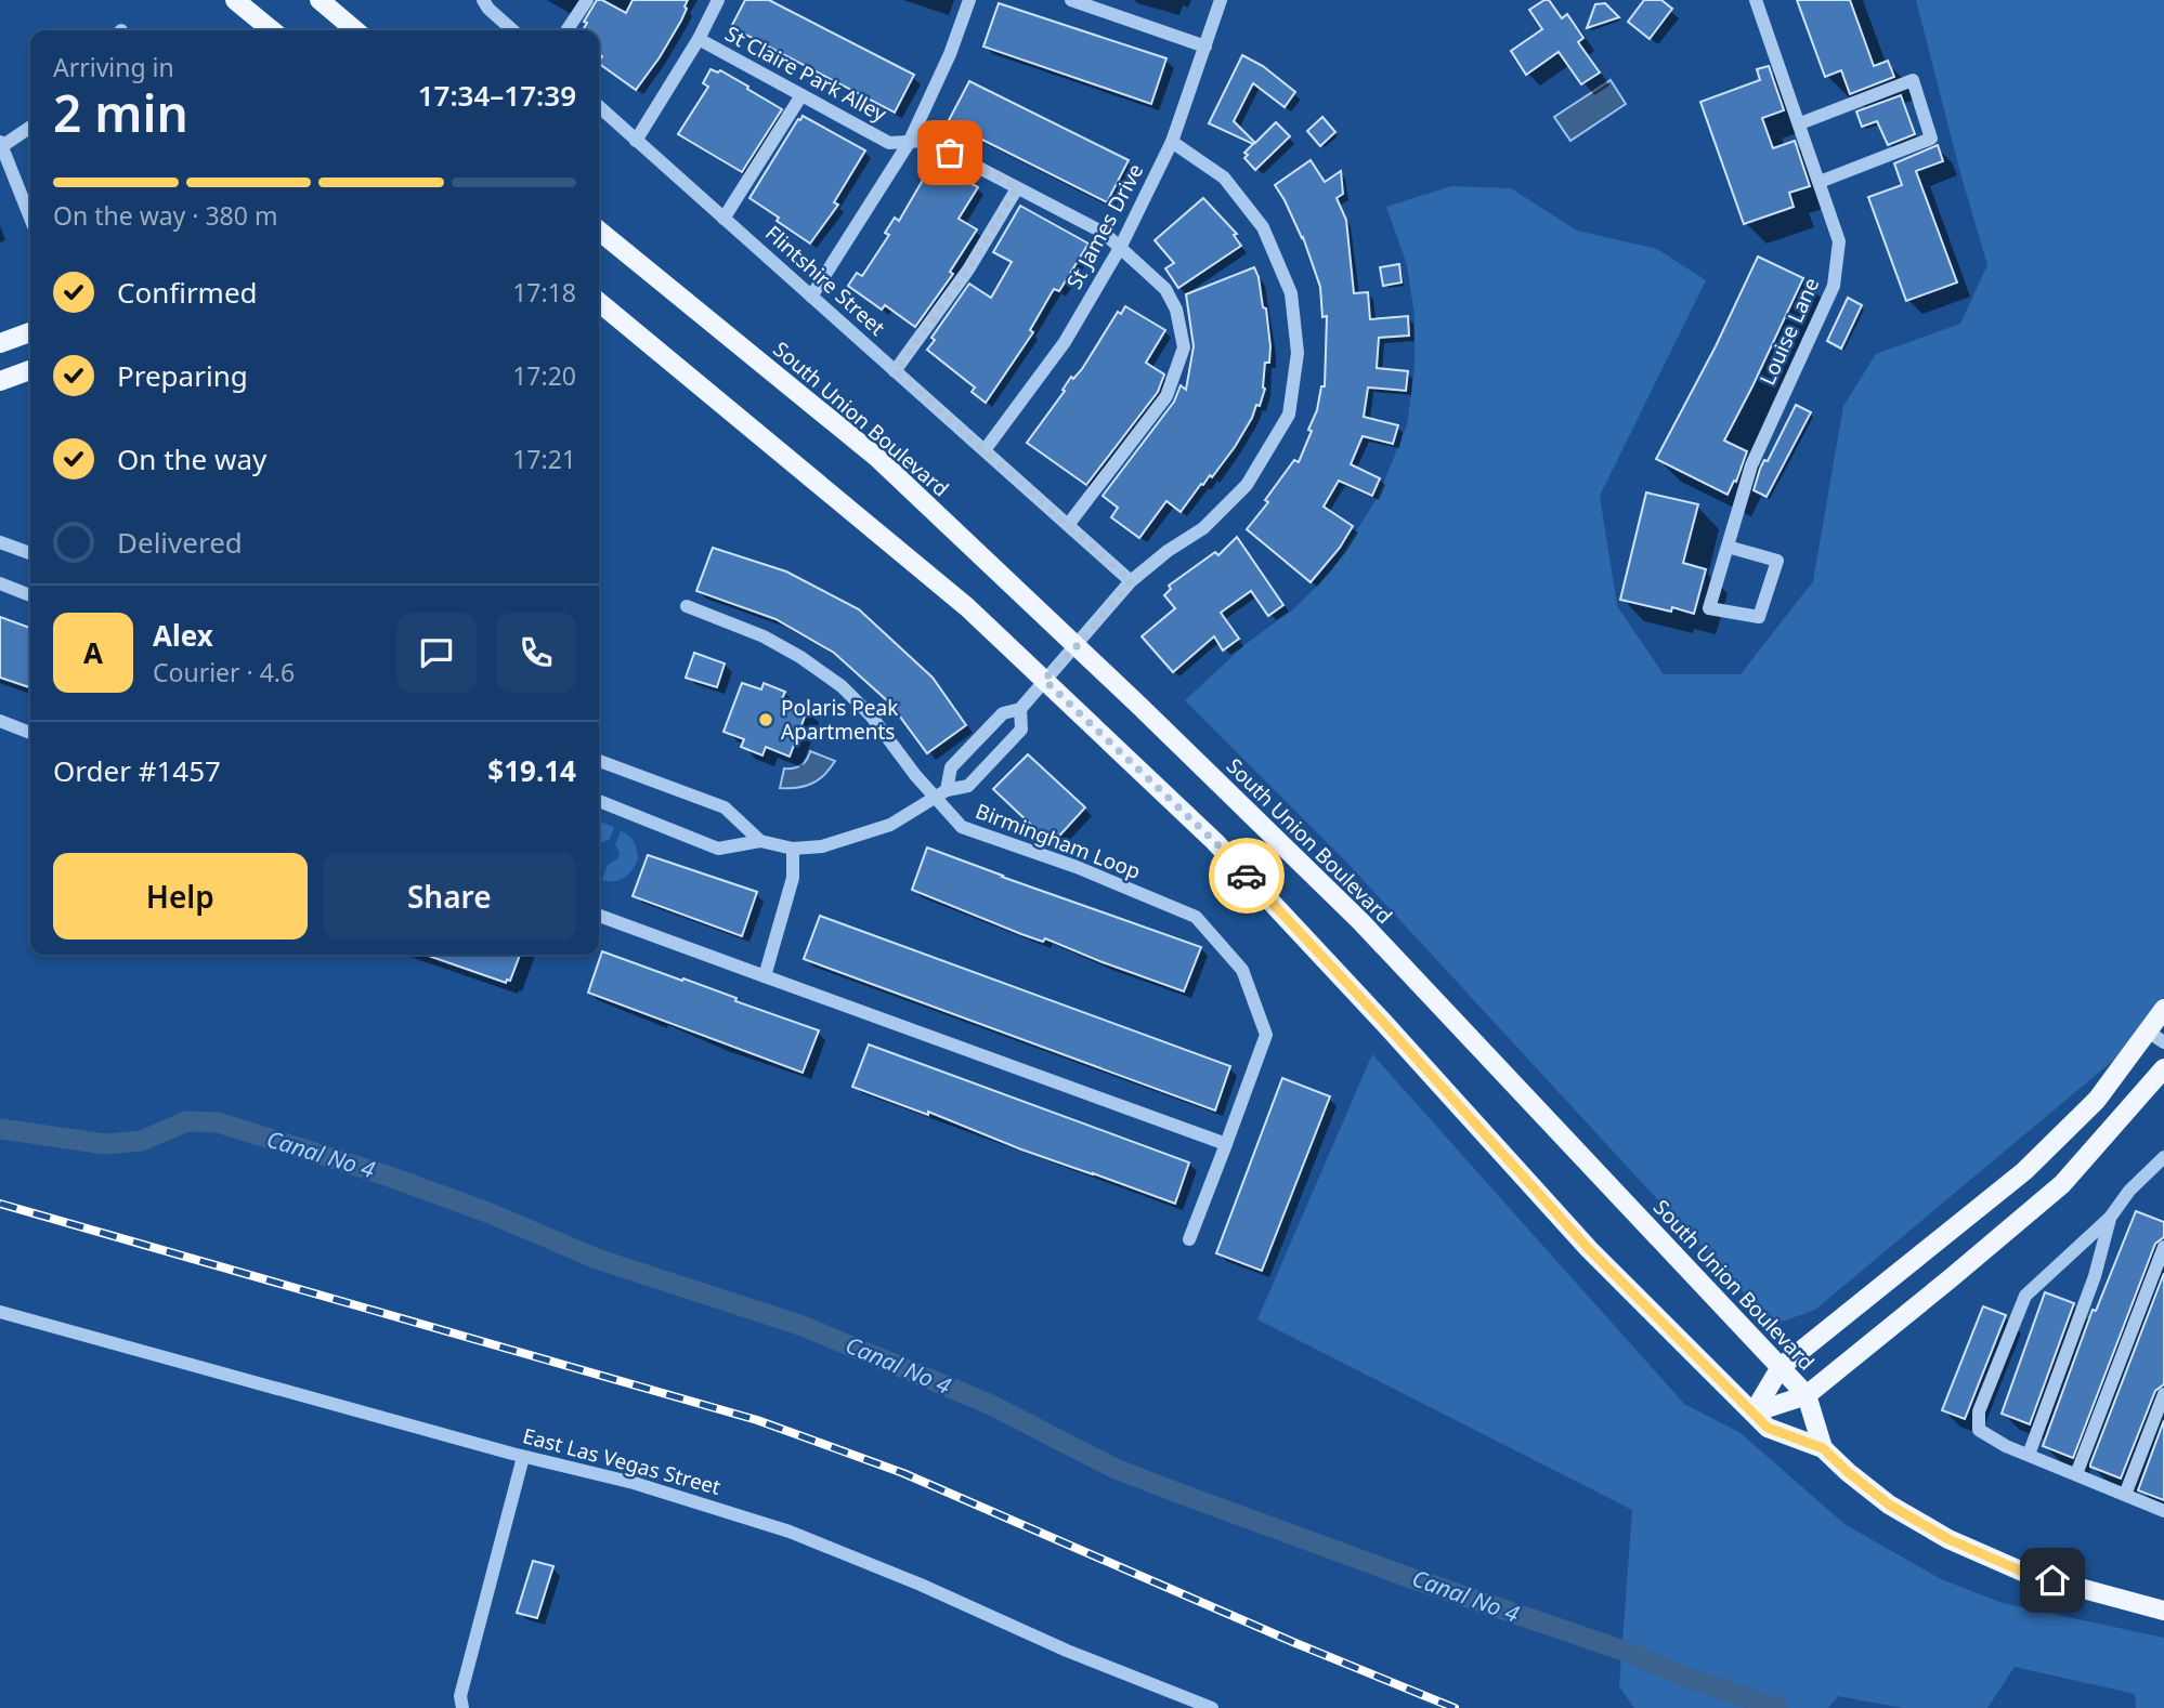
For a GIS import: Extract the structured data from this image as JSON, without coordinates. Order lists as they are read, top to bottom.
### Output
{
  "streets": {
    "main road": ["South Union Boulevard"],
    "street": [
      "St Claire Park Alley",
      "St James Drive",
      "Flintshire Street",
      "Louise Lane",
      "Birmingham Loop",
      "East Las Vegas Street"
    ]
  },
  "crossings": [
    ["St Claire Park Alley", "St James Drive"],
    ["St Claire Park Alley", "Flintshire Street"],
    ["St James Drive", "Flintshire Street"]
  ],
  "water": ["Canal No 4"],
  "places": ["Polaris Peak Apartments"],
  "page": {
    "heading": ["2 min", "Arriving in", "17:34–17:39"],
    "panel": [
      "Alex",
      "Courier · 4.6",
      "Order #1457",
      "$19.14"
    ],
    "bar": "On the way · 380 m",
    "list": [
      ["Confirmed", "17:18"],
      ["Preparing", "17:20"],
      ["On the way", "17:21"],
      "Delivered"
    ],
    "round": "A",
    "buttons": ["Help", "Share"]
  }
}
